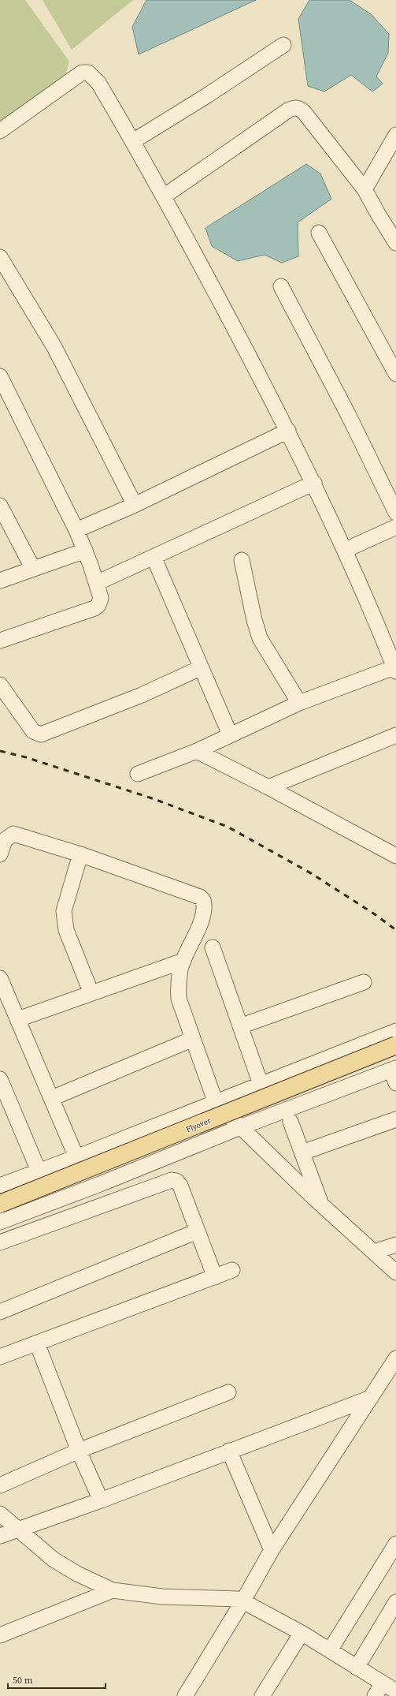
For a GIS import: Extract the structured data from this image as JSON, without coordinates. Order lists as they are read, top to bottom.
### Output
{
  "streets": {
    "main road": ["Flyover"]
  },
  "scale_bar": "50 m"
}
